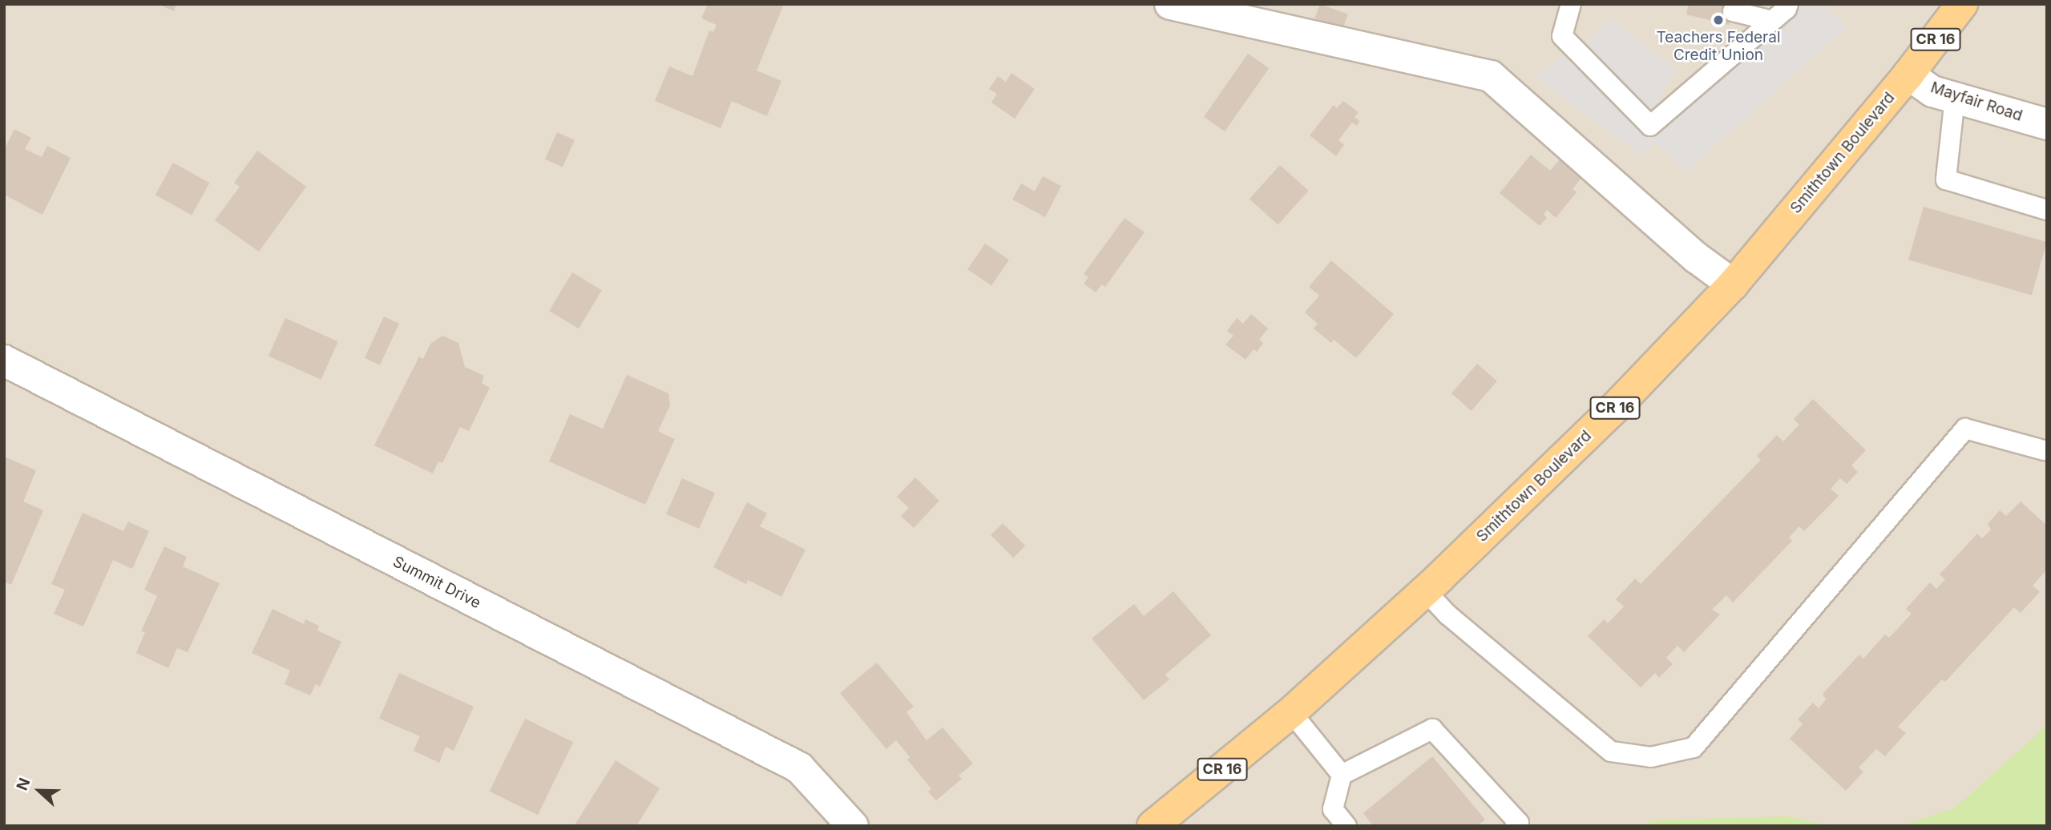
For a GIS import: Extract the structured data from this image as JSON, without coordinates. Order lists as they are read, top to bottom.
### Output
{
  "streets": {
    "main road": ["CR 16", "Smithtown Boulevard"],
    "street": ["Mayfair Road", "Summit Drive"]
  },
  "crossings": [
    ["Mayfair Road", "Smithtown Boulevard"]
  ],
  "places": ["Teachers Federal Credit Union"],
  "north": "left"
}
